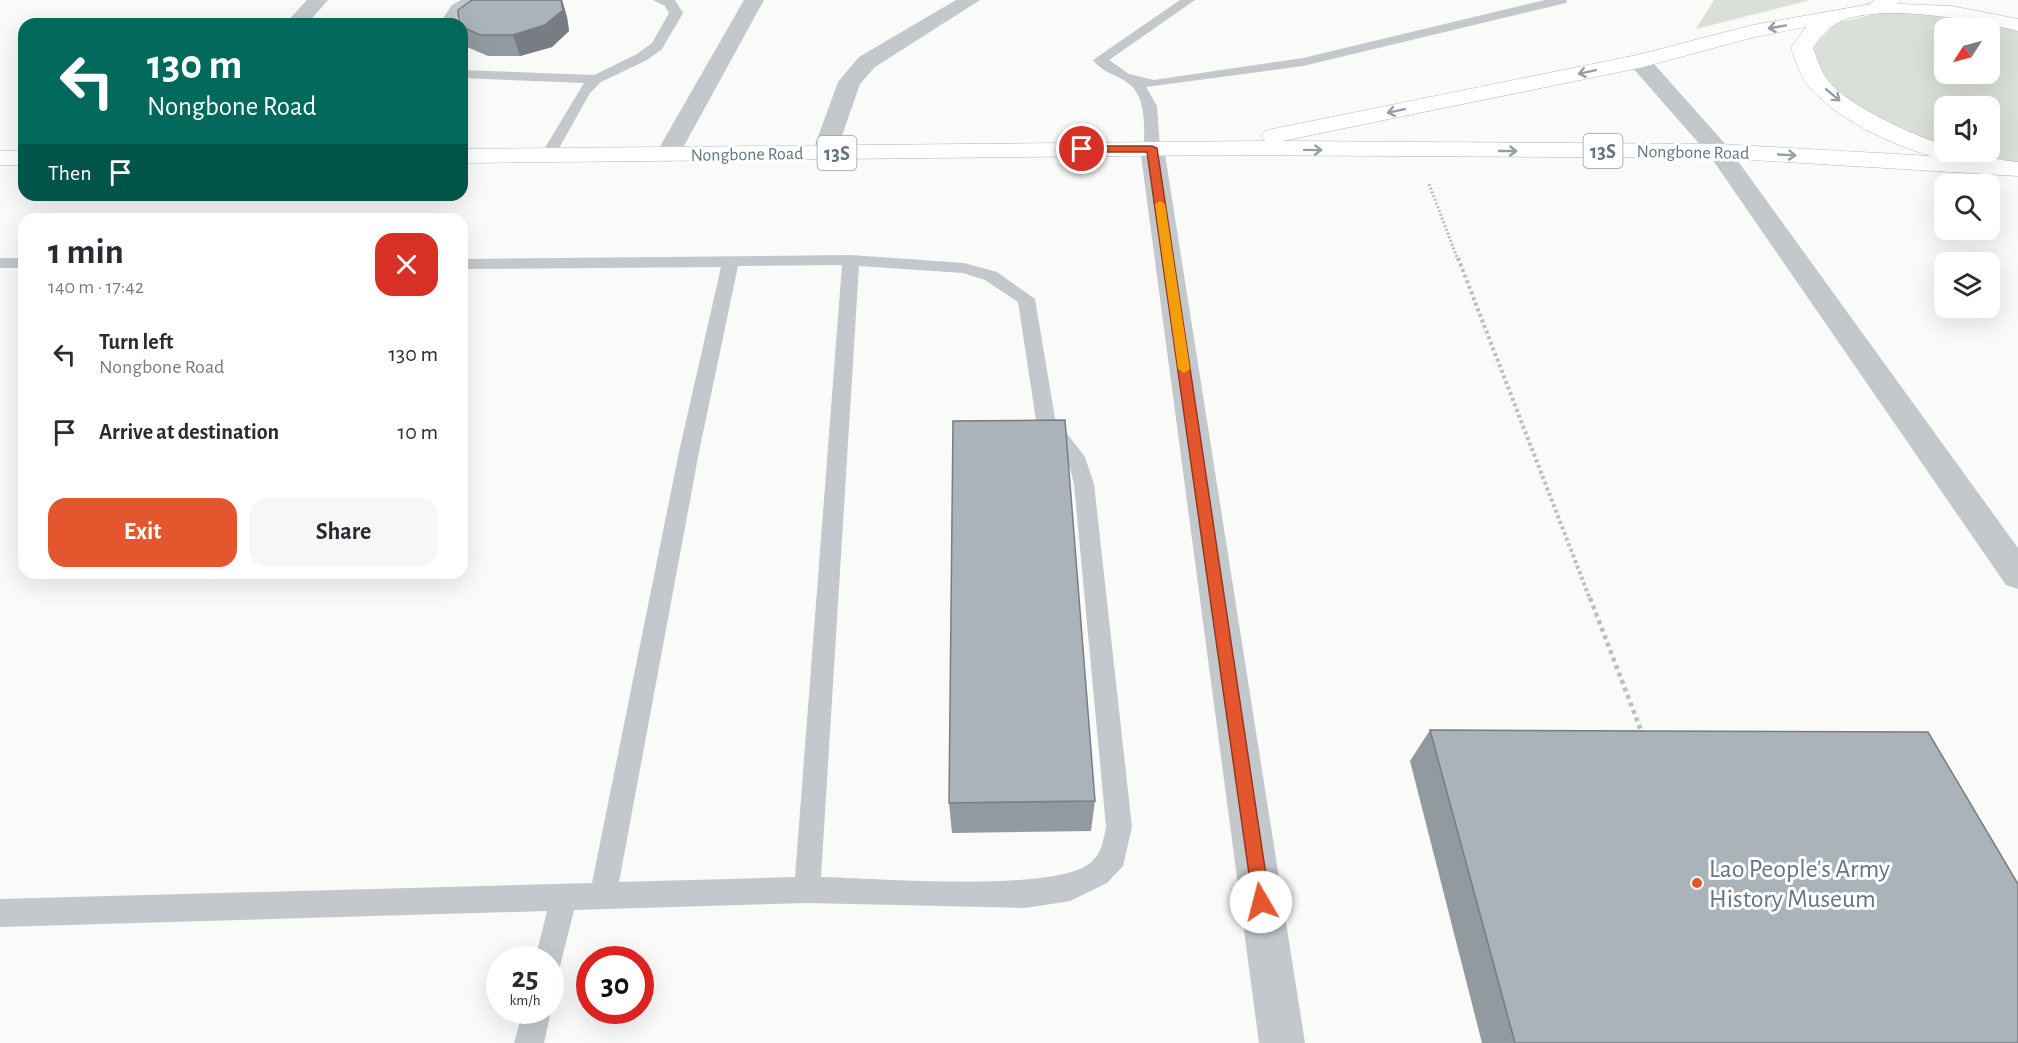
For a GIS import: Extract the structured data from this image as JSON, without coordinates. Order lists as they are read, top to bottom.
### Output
{
  "streets": {
    "highway": ["13S", "Nongbone Road"]
  },
  "places": ["Lao People's Army History Museum"],
  "north": "bottom left",
  "page": {
    "turn": ["130 m", "Nongbone Road"],
    "then": "Then",
    "heading": ["1 min", "140 m · 17:42"],
    "list": [
      {
        "name": "Turn left",
        "note": "Nongbone Road",
        "value": "130 m"
      },
      {
        "name": "Arrive at destination",
        "value": "10 m"
      }
    ],
    "buttons": ["Exit", "Share"],
    "speed": "25 km/h",
    "limit": "30"
  }
}
